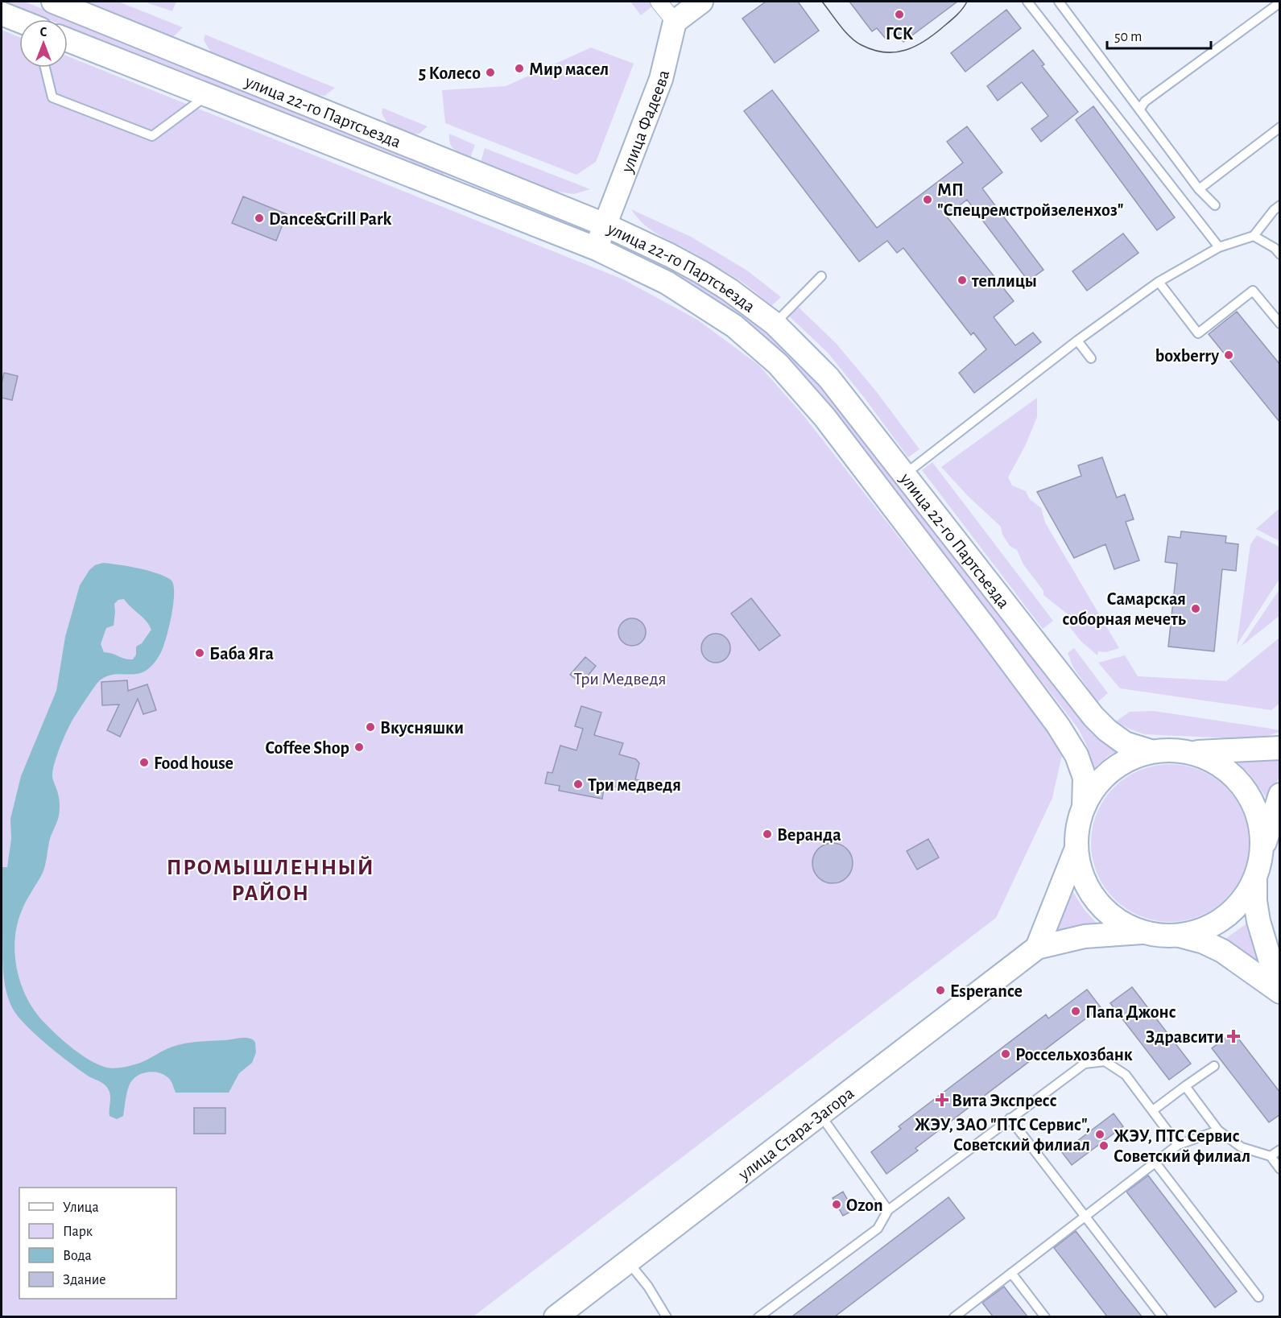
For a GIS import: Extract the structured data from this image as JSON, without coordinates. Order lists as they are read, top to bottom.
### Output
{
  "streets": {
    "street": ["улица 22-го Партсъезда", "улица Фадеева", "улица Стара-Загора"]
  },
  "crossings": [
    ["улица 22-го Партсъезда", "улица Фадеева"]
  ],
  "districts": ["ПРОМЫШЛЕННЫЙ РАЙОН"],
  "parks": ["Три Медведя"],
  "places": {
    "other": [
      "ГСК",
      "Мир масел",
      "5 Колесо",
      "МП \"Спецремстройзеленхоз\"",
      "Dance&Grill Park",
      "теплицы",
      "boxberry",
      "Самарская соборная мечеть",
      "Баба Яга",
      "Вкусняшки",
      "Coffee Shop",
      "Food house",
      "Три медведя",
      "Веранда",
      "Esperance",
      "Папа Джонс",
      "Россельхозбанк",
      "ЖЭУ, ЗАО \"ПТС Сервис\", Советский филиал",
      "ЖЭУ, ПТС Сервис Советский филиал",
      "Ozon"
    ],
    "health": ["Здравсити", "Вита Экспресс"]
  },
  "legend": [
    "Улица",
    "Парк",
    "Вода",
    "Здание"
  ],
  "scale_bar": "50 m",
  "north": "top"
}
